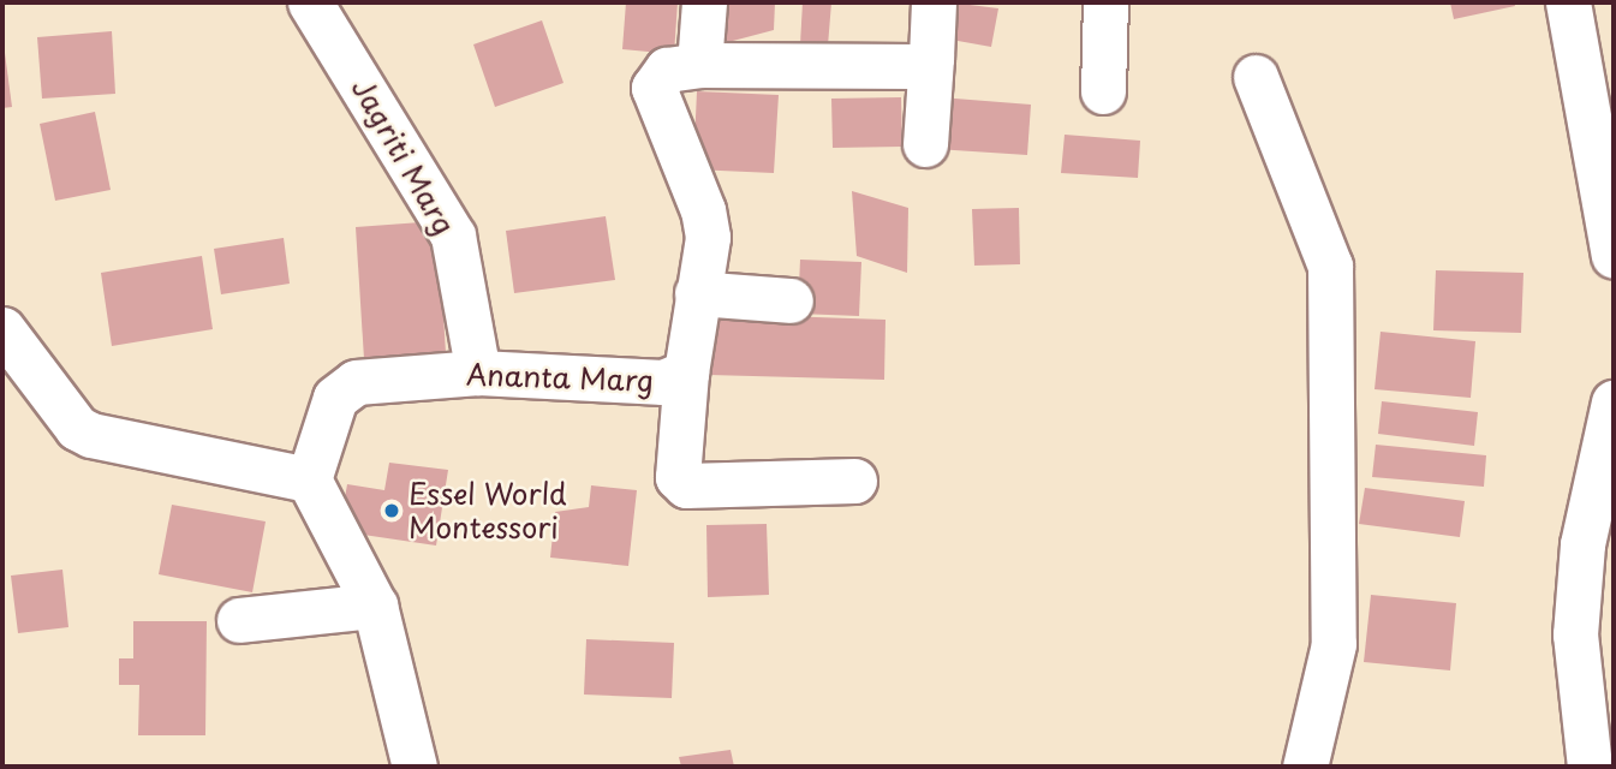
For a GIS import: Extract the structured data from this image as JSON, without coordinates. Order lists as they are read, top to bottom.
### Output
{
  "streets": {
    "street": ["Jagriti Marg", "Ananta Marg"]
  },
  "crossings": [
    ["Jagriti Marg", "Ananta Marg"]
  ],
  "places": ["Essel World Montessori"]
}
